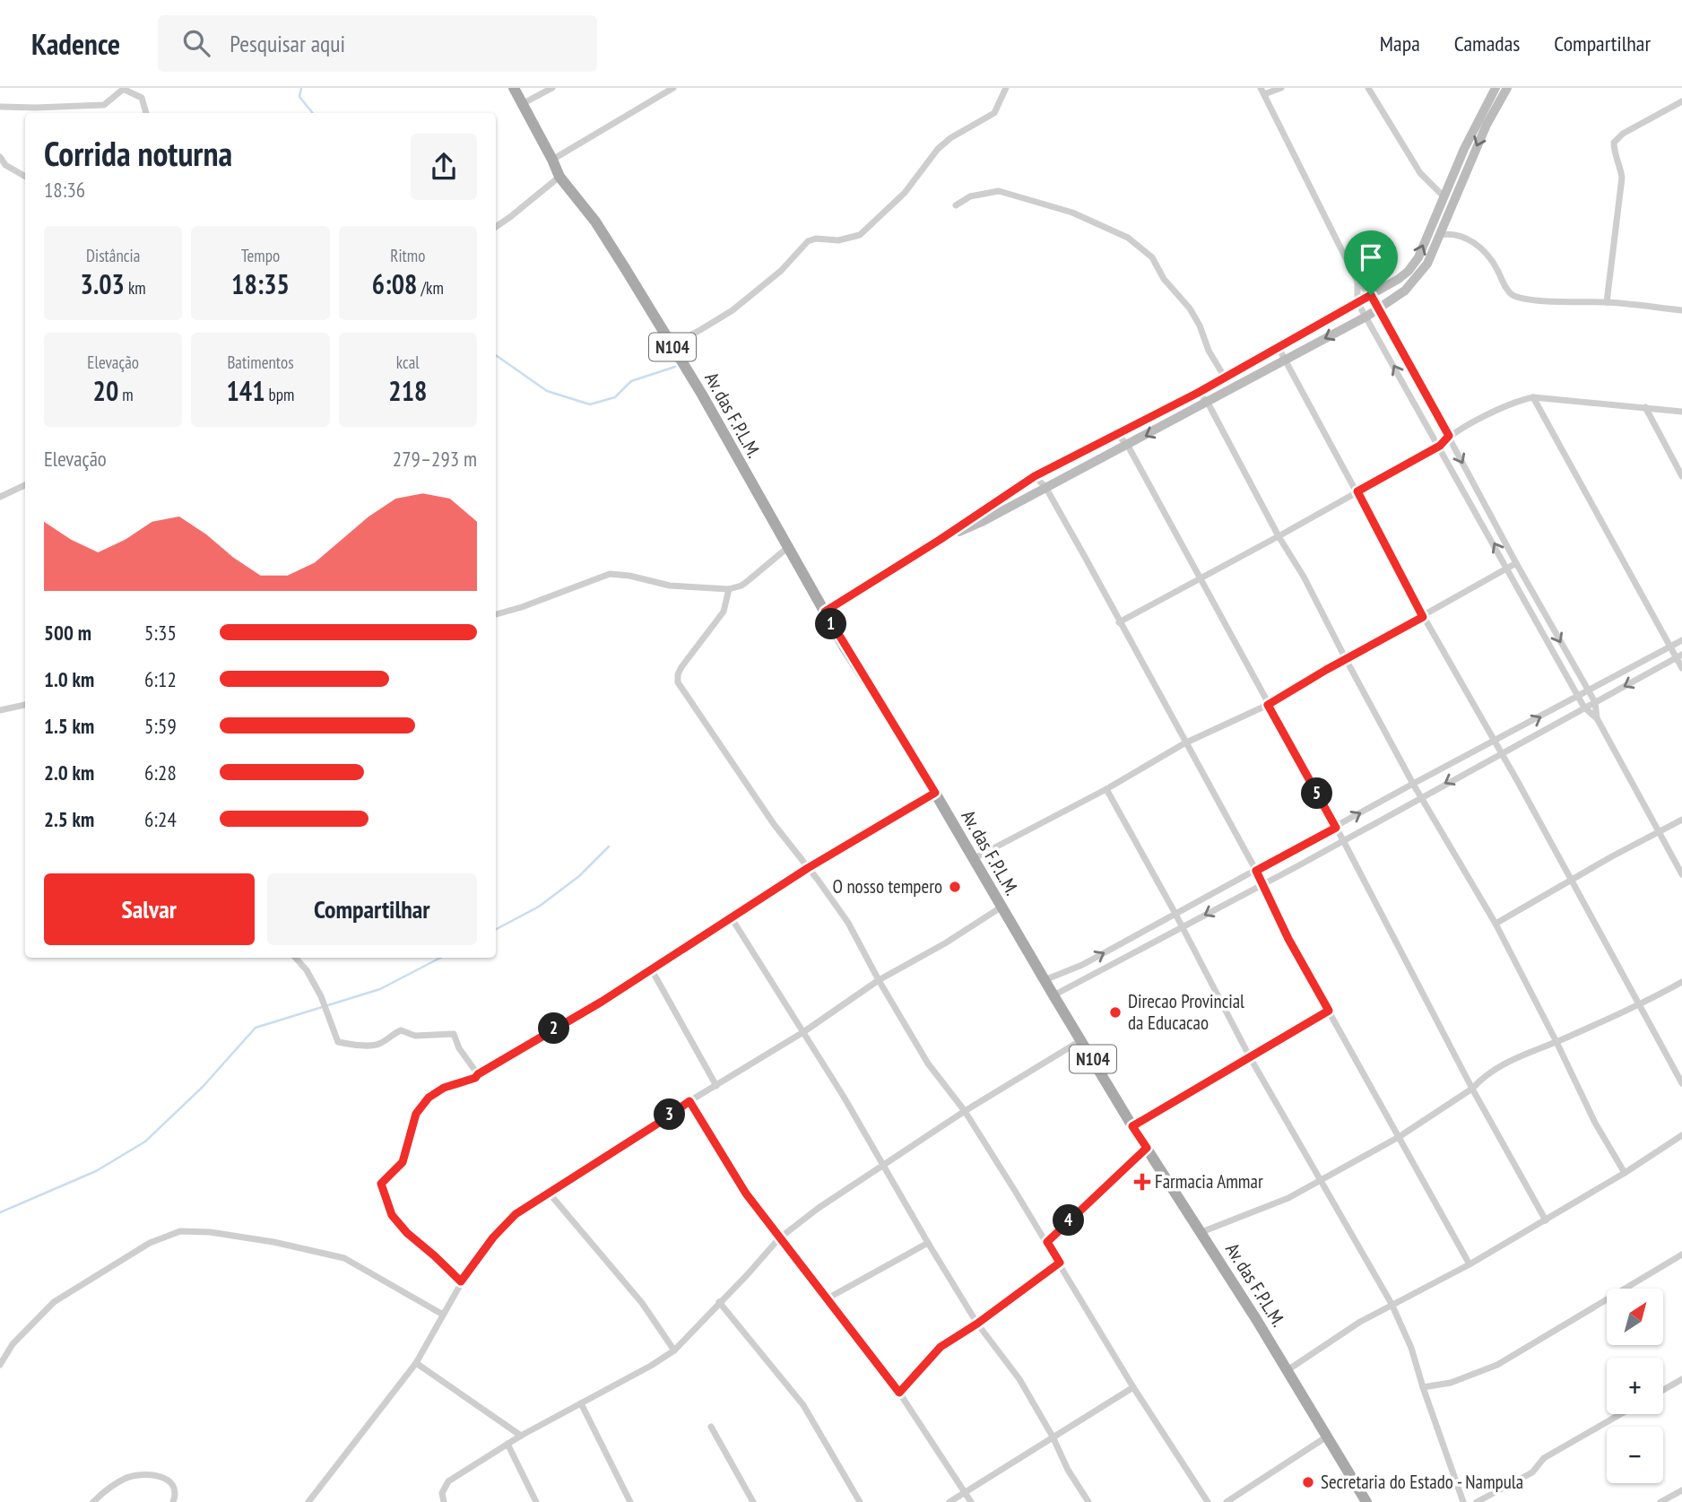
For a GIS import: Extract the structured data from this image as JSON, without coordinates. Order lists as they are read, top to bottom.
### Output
{
  "streets": {
    "main road": ["N104", "Av. das F.P.L.M."]
  },
  "places": {
    "other": ["O nosso tempero", "Direcao Provincial da Educacao", "Secretaria do Estado - Nampula"],
    "health": ["Farmacia Ammar"]
  },
  "north": "top right",
  "page": {
    "header": "Kadence",
    "search": "Pesquisar aqui",
    "nav": ["Mapa", "Camadas", "Compartilhar"],
    "heading": ["Corrida noturna", "18:36"],
    "stats": [
      ["Distância", "3.03 km"],
      ["Tempo", "18:35"],
      ["Ritmo", "6:08 /km"],
      ["Elevação", "20 m"],
      ["Batimentos", "141 bpm"],
      ["kcal", "218"]
    ],
    "chart": ["Elevação", "279–293 m"],
    "pins": [
      "1",
      "5",
      "2",
      "3",
      "4"
    ],
    "list": [
      {
        "name": "500 m",
        "note": "5:35"
      },
      {
        "name": "1.0 km",
        "note": "6:12"
      },
      {
        "name": "1.5 km",
        "note": "5:59"
      },
      {
        "name": "2.0 km",
        "note": "6:28"
      },
      {
        "name": "2.5 km",
        "note": "6:24"
      }
    ],
    "buttons": ["Salvar", "Compartilhar"],
    "map_buttons": ["+", "−"]
  }
}
